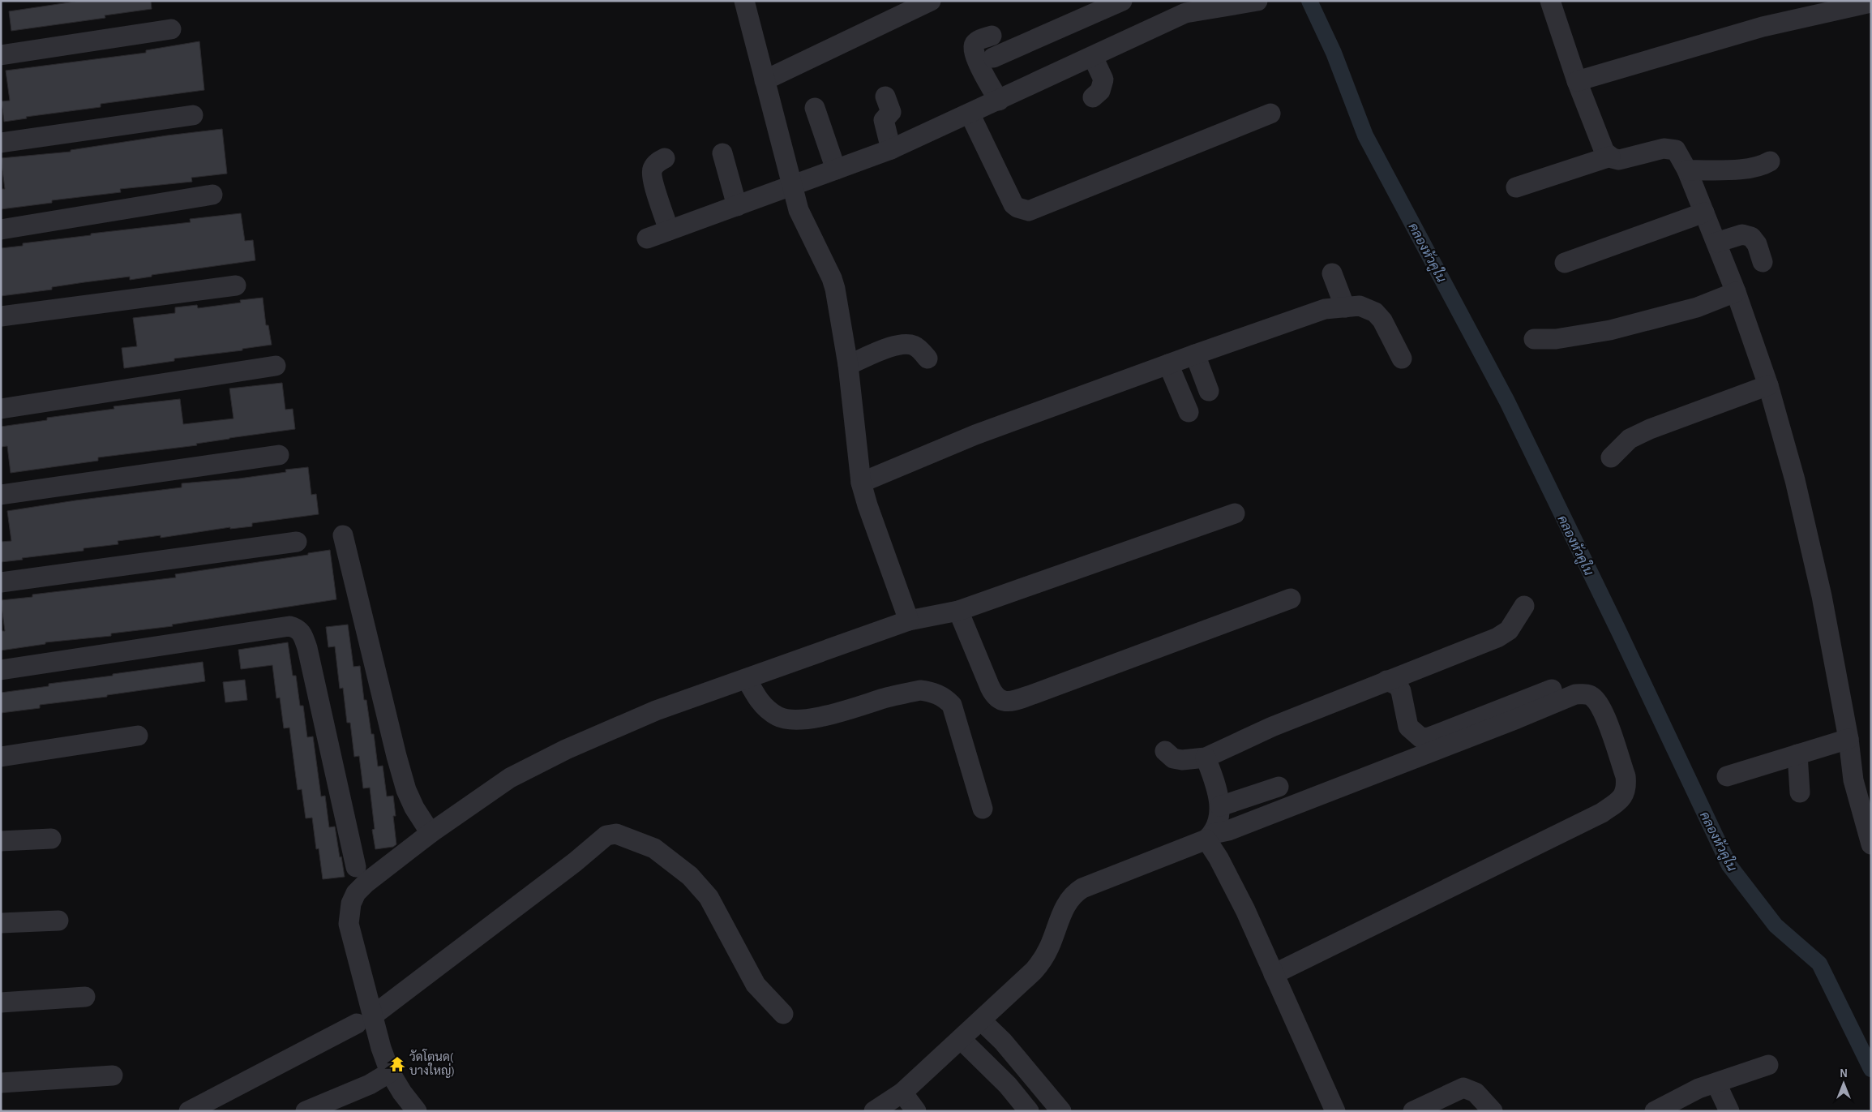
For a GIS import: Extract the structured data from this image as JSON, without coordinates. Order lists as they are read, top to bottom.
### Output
{
  "water": ["คลองหัวคูใน"],
  "places": {
    "temple": ["วัดโตนด( บางใหญ่)"]
  },
  "north": "top"
}
